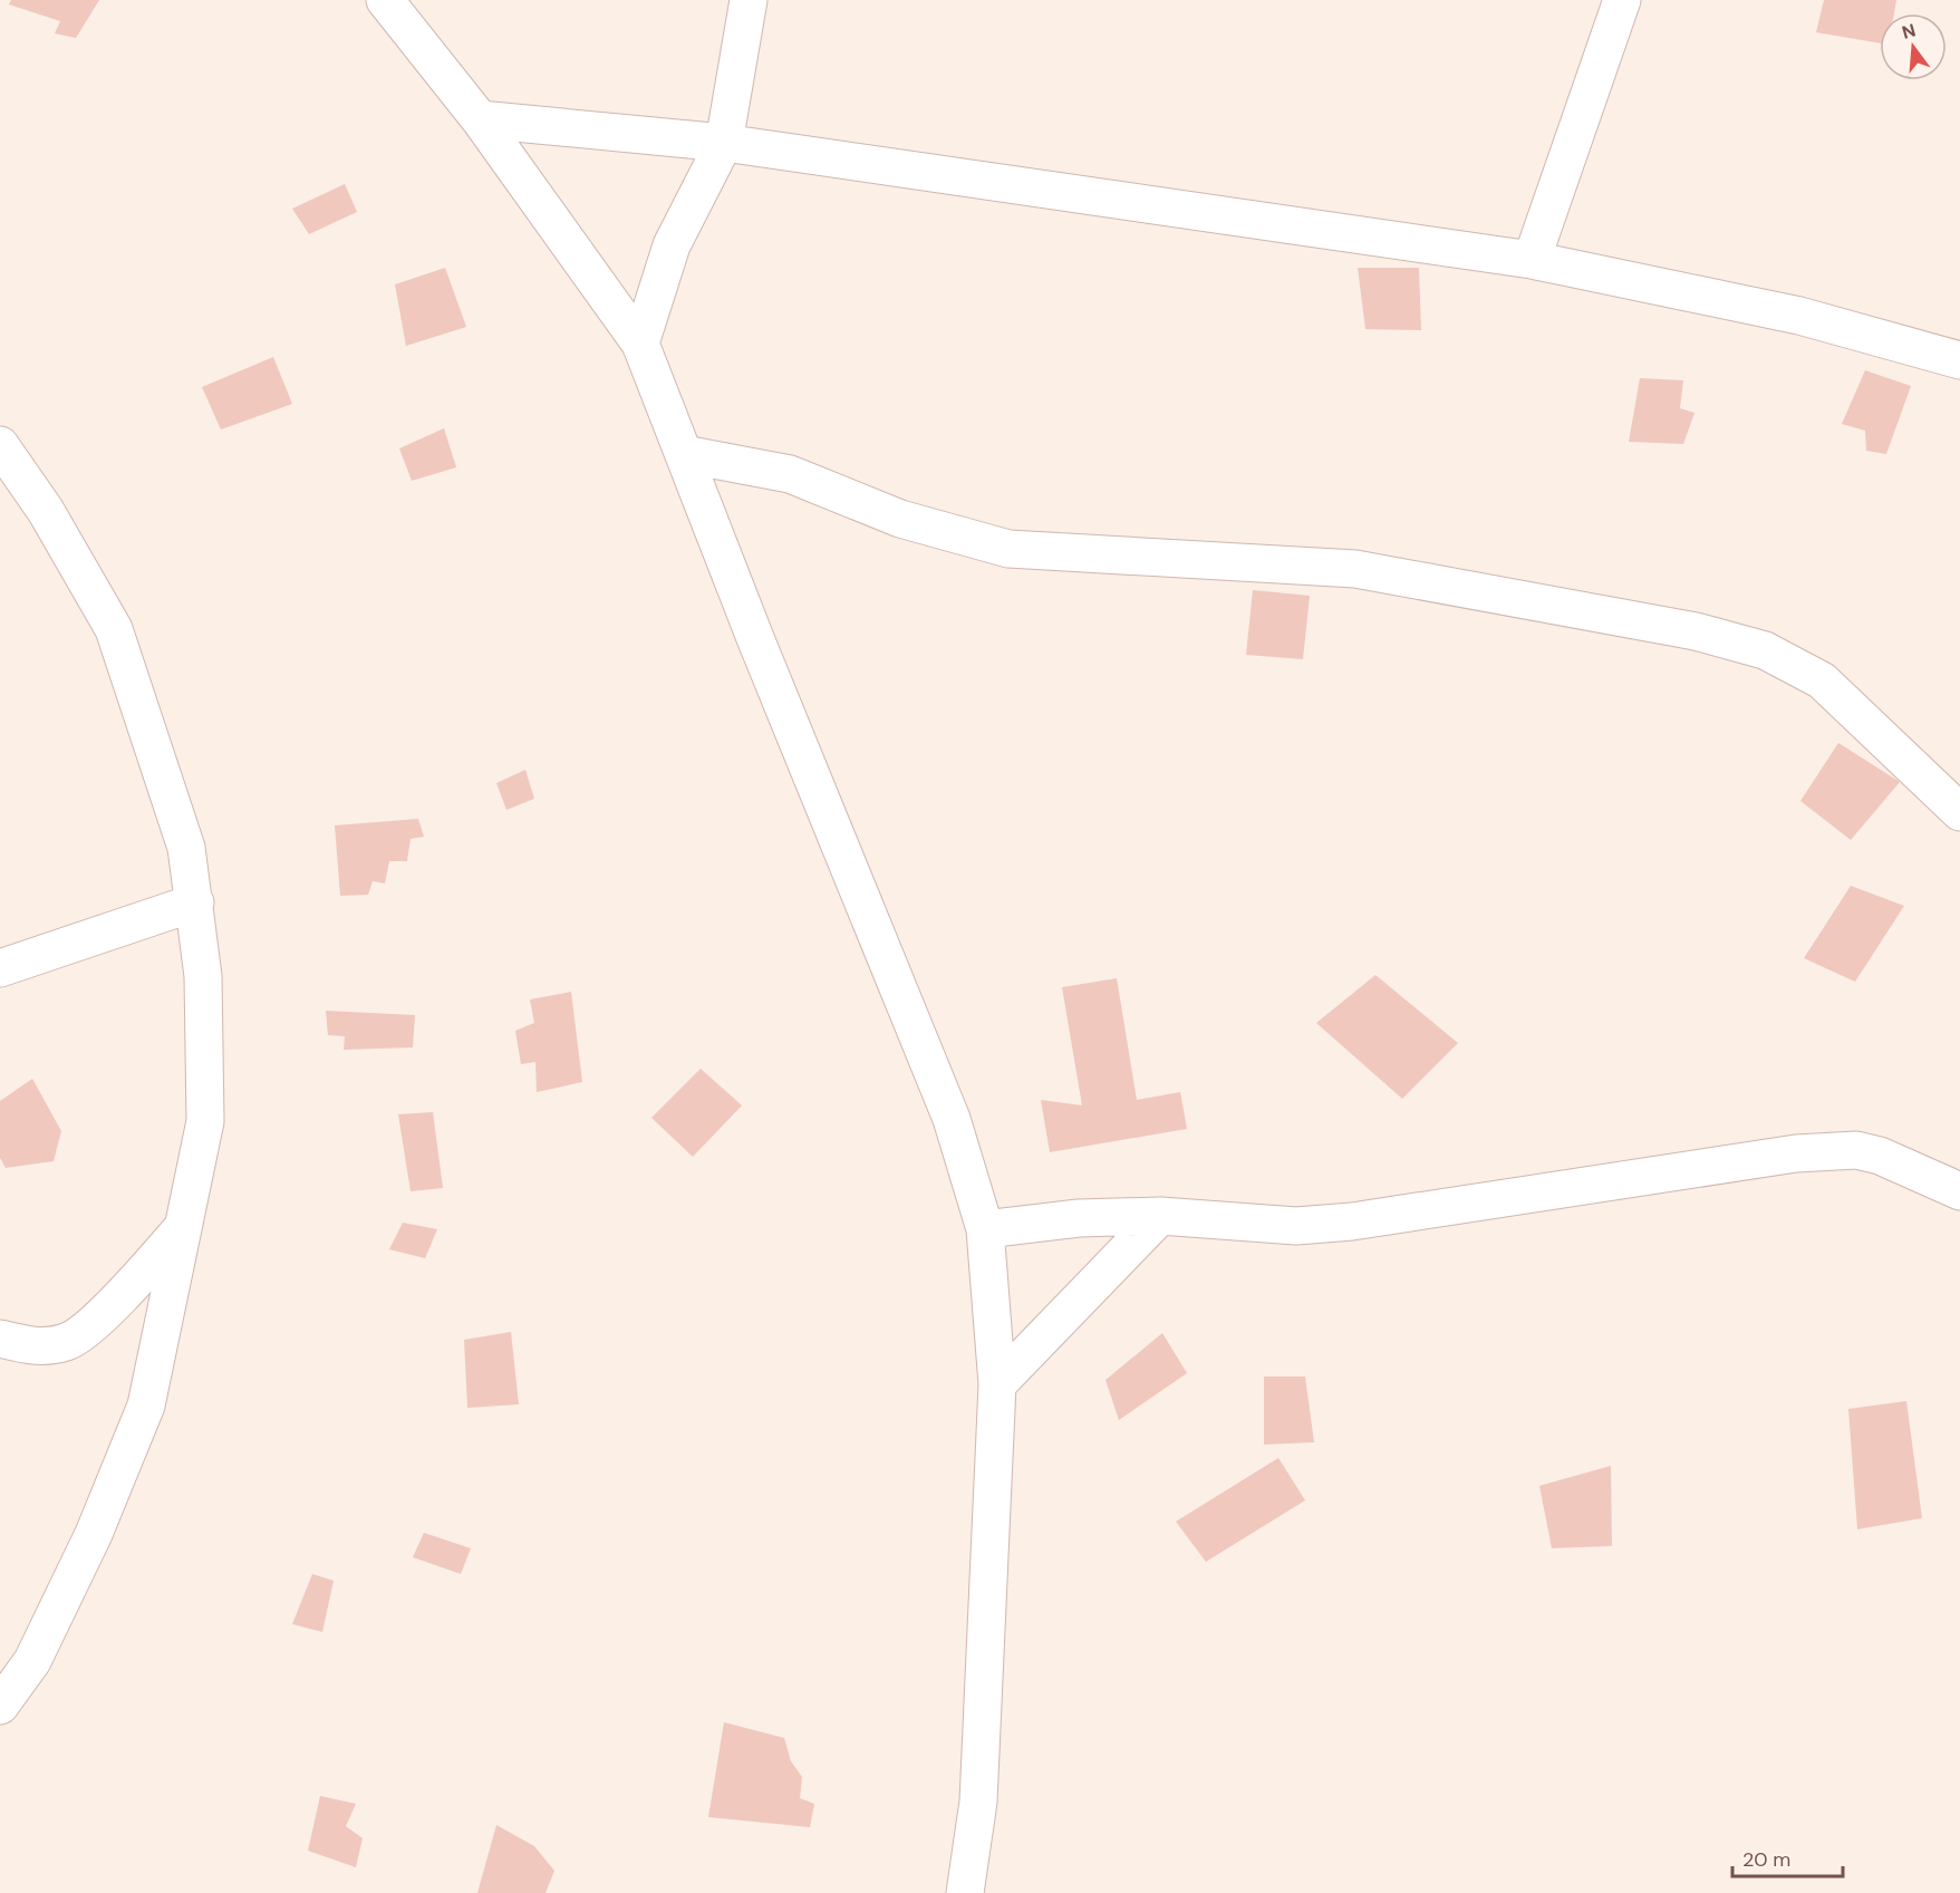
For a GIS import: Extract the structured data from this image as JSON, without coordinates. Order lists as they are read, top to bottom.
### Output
{
  "scale_bar": "20 m",
  "north": "top"
}
